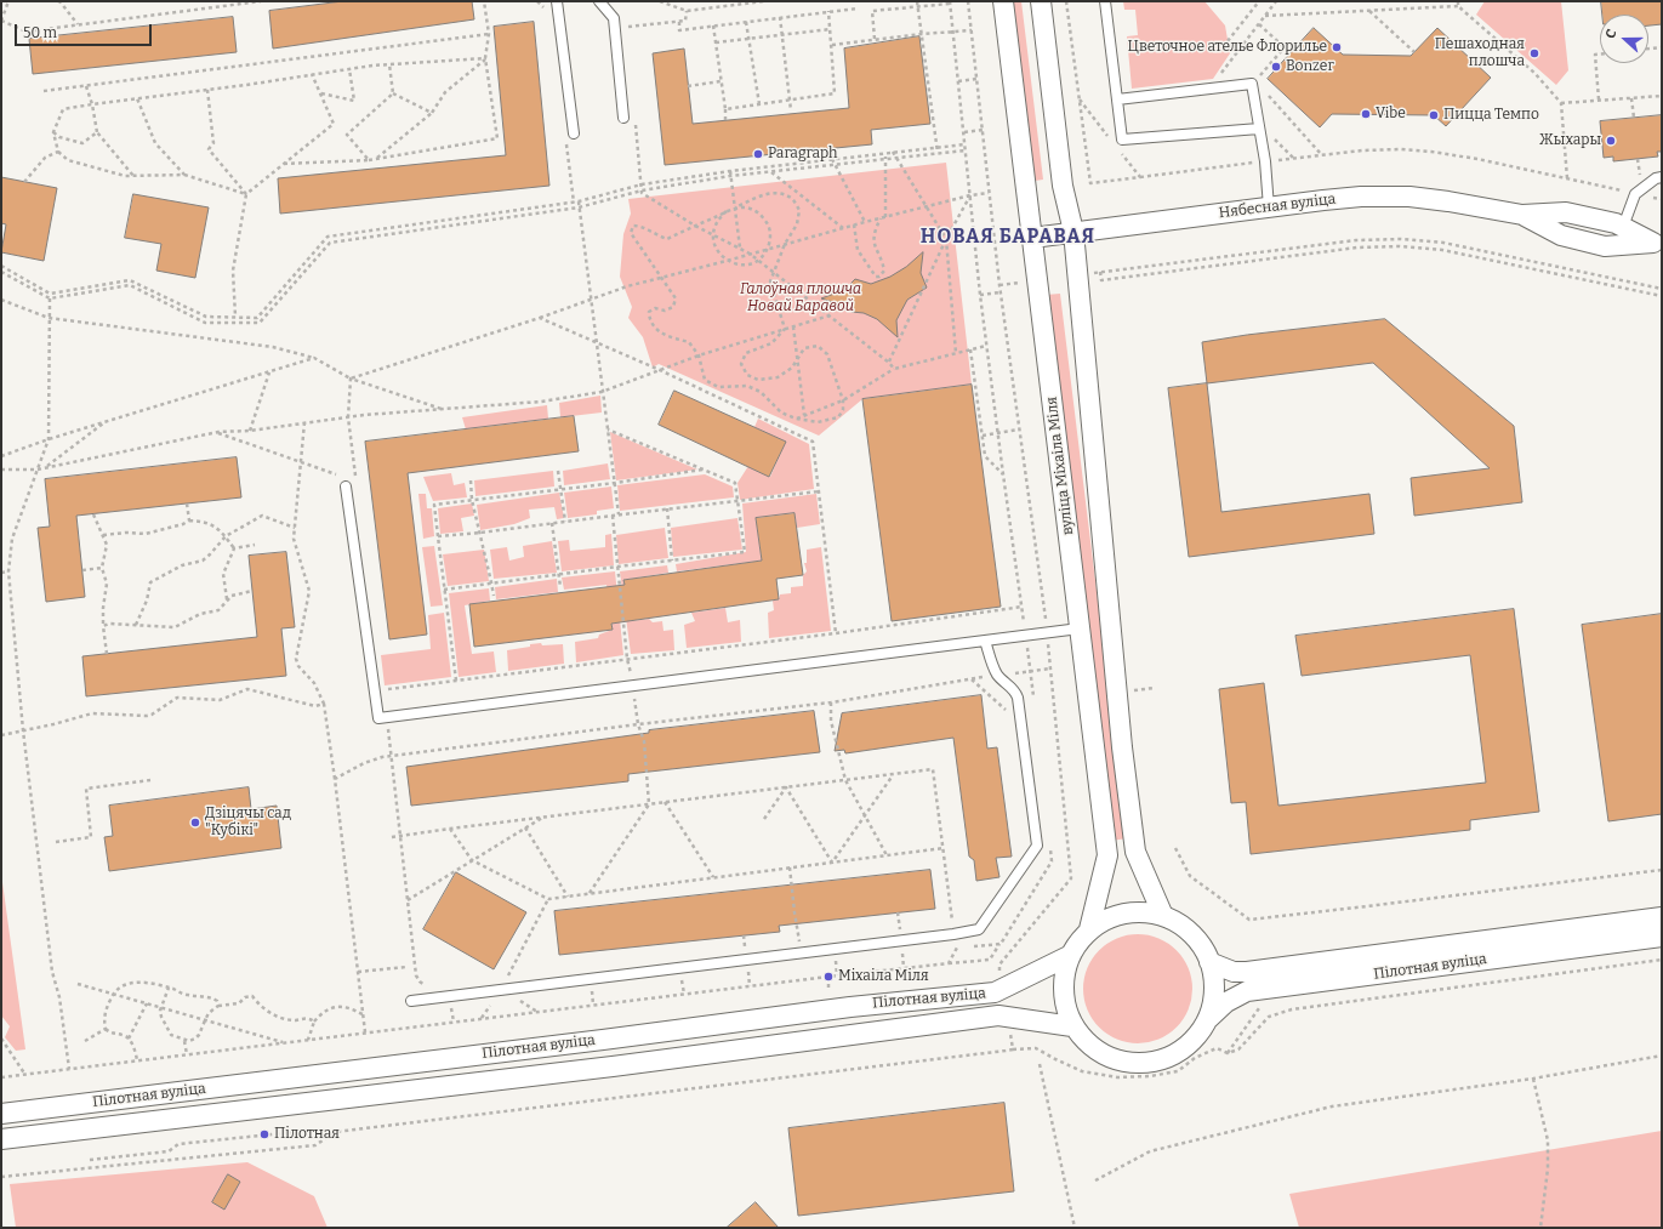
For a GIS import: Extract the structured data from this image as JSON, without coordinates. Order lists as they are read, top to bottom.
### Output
{
  "streets": {
    "street": ["Нябесная вуліца", "вуліца Міхаіла Міля", "Пілотная вуліца"]
  },
  "crossings": [
    ["Нябесная вуліца", "вуліца Міхаіла Міля"],
    ["вуліца Міхаіла Міля", "Пілотная вуліца"]
  ],
  "districts": ["НОВАЯ БАРАВАЯ"],
  "parks": ["Галоўная плошча Новай Баравой"],
  "places": [
    "Цветочное ателье Флорилье",
    "Пешаходная плошча",
    "Bonzer",
    "Vibe",
    "Пицца Темпо",
    "Жыхары",
    "Paragraph",
    "Дзіцячы сад \"Кубікі\"",
    "Міхаіла Міля",
    "Пілотная"
  ],
  "scale_bar": "50 m",
  "north": "left"
}
